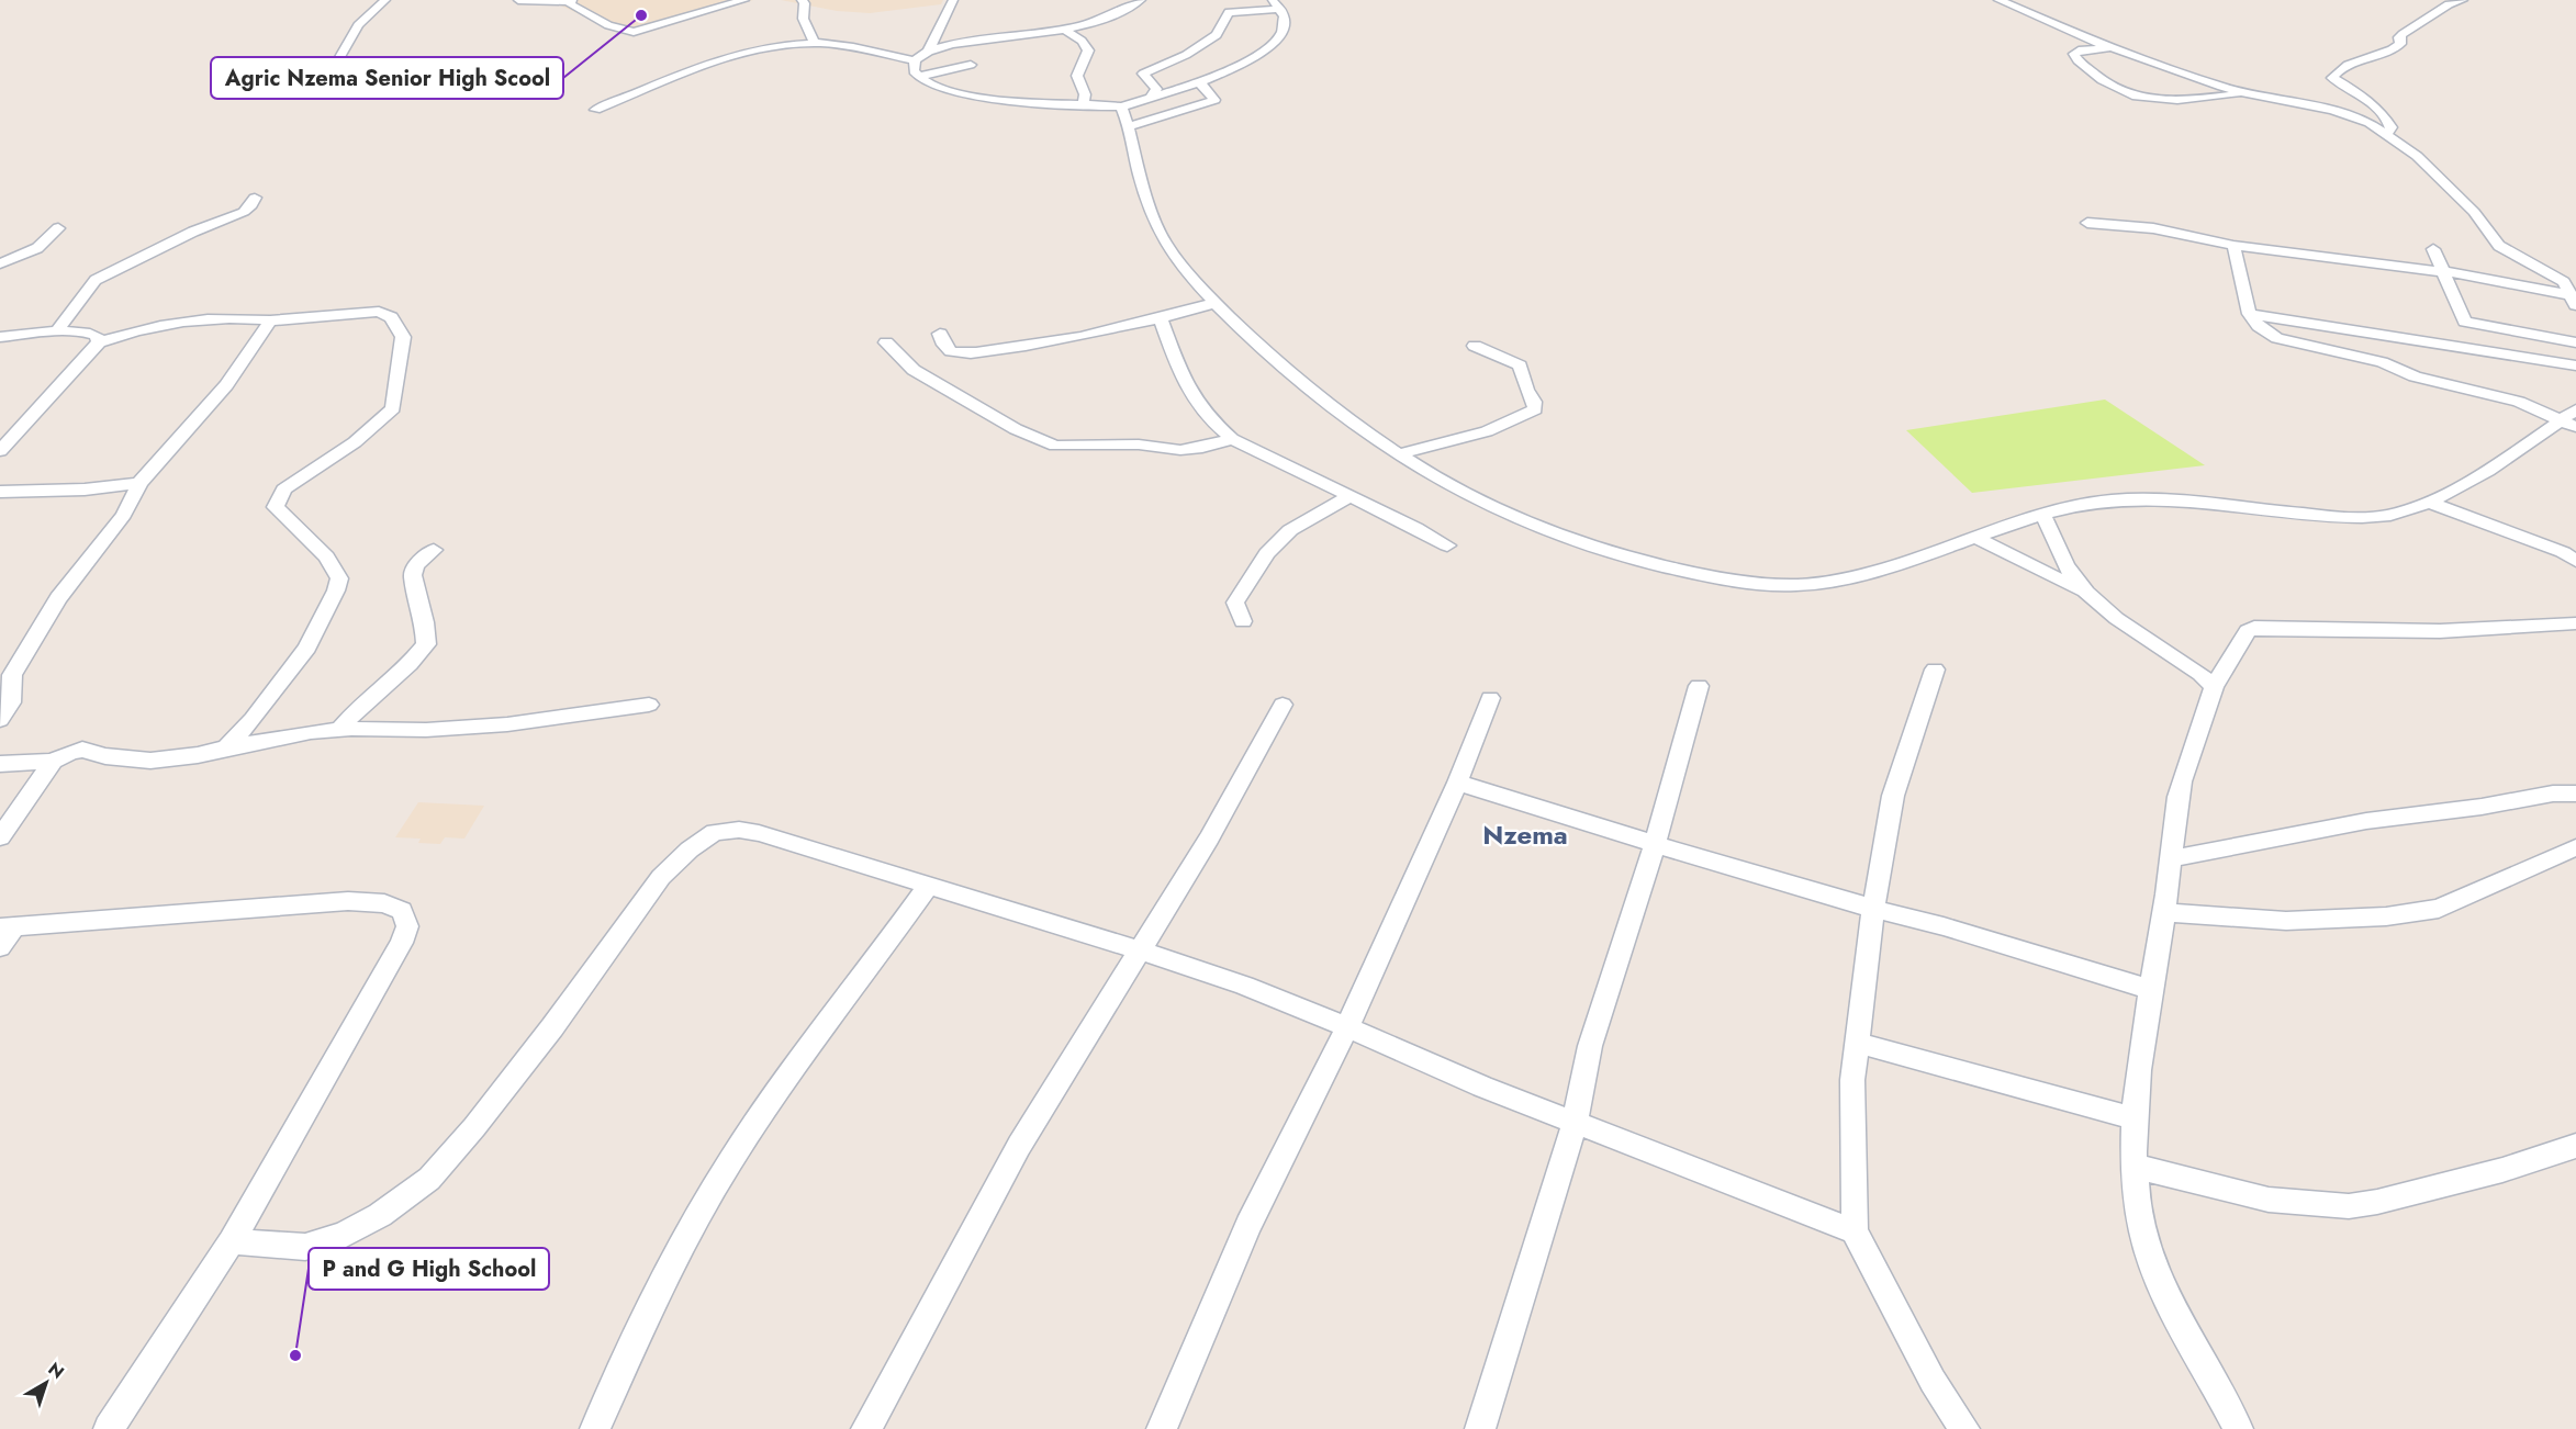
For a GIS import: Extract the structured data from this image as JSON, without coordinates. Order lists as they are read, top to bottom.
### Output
{
  "districts": ["Nzema"],
  "places": ["Agric Nzema Senior High Scool", "P and G High School"],
  "north": "top right"
}
